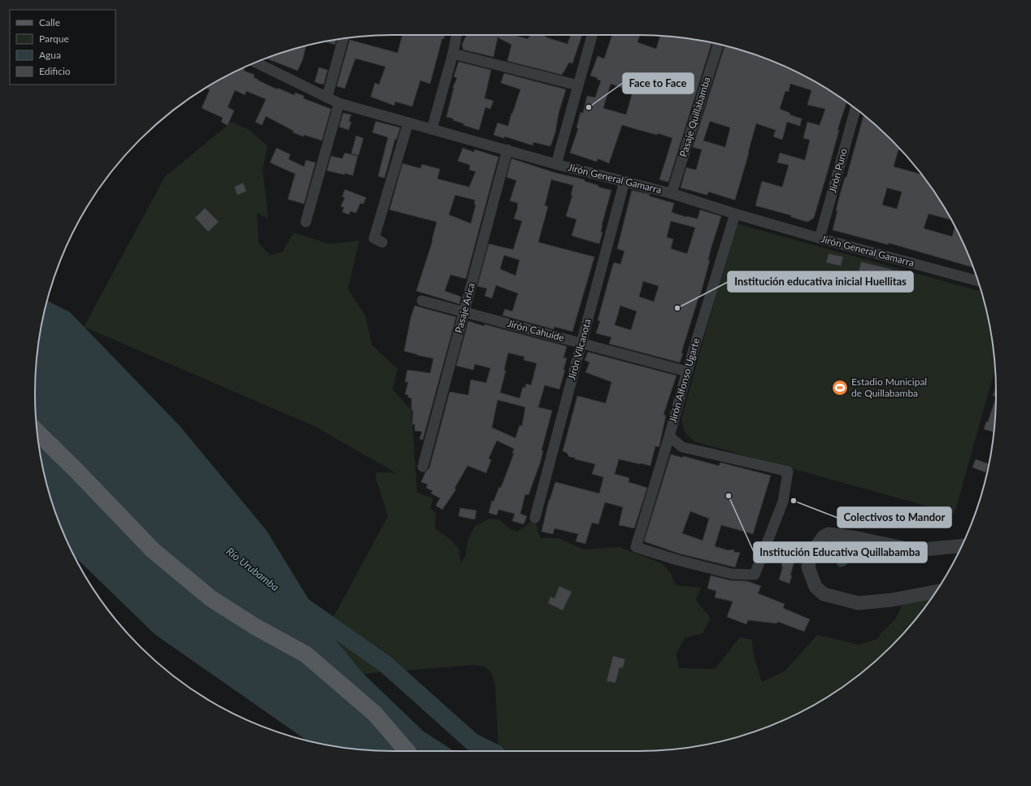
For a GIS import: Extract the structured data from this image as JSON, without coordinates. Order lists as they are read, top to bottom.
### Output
{
  "streets": {
    "street": [
      "Pasaje Quillabamba",
      "Jirón Puno",
      "Jirón General Gamarra",
      "Pasaje Arica",
      "Jirón Cahuide",
      "Jirón Vilcanota",
      "Jirón Alfonso Ugarte"
    ]
  },
  "crossings": [
    ["Pasaje Quillabamba", "Jirón General Gamarra"],
    ["Jirón Puno", "Jirón General Gamarra"],
    ["Jirón General Gamarra", "Pasaje Arica"],
    ["Jirón General Gamarra", "Jirón Vilcanota"],
    ["Jirón General Gamarra", "Jirón Alfonso Ugarte"],
    ["Pasaje Arica", "Jirón Cahuide"],
    ["Jirón Cahuide", "Jirón Vilcanota"],
    ["Jirón Cahuide", "Jirón Alfonso Ugarte"]
  ],
  "water": ["Río Urubamba"],
  "places": {
    "other": [
      "Face to Face",
      "Institución educativa inicial Huellitas",
      "Institución Educativa Quillabamba",
      "Colectivos to Mandor"
    ],
    "sports": ["Estadio Municipal de Quillabamba"]
  },
  "legend": [
    "Calle",
    "Parque",
    "Agua",
    "Edificio"
  ]
}
